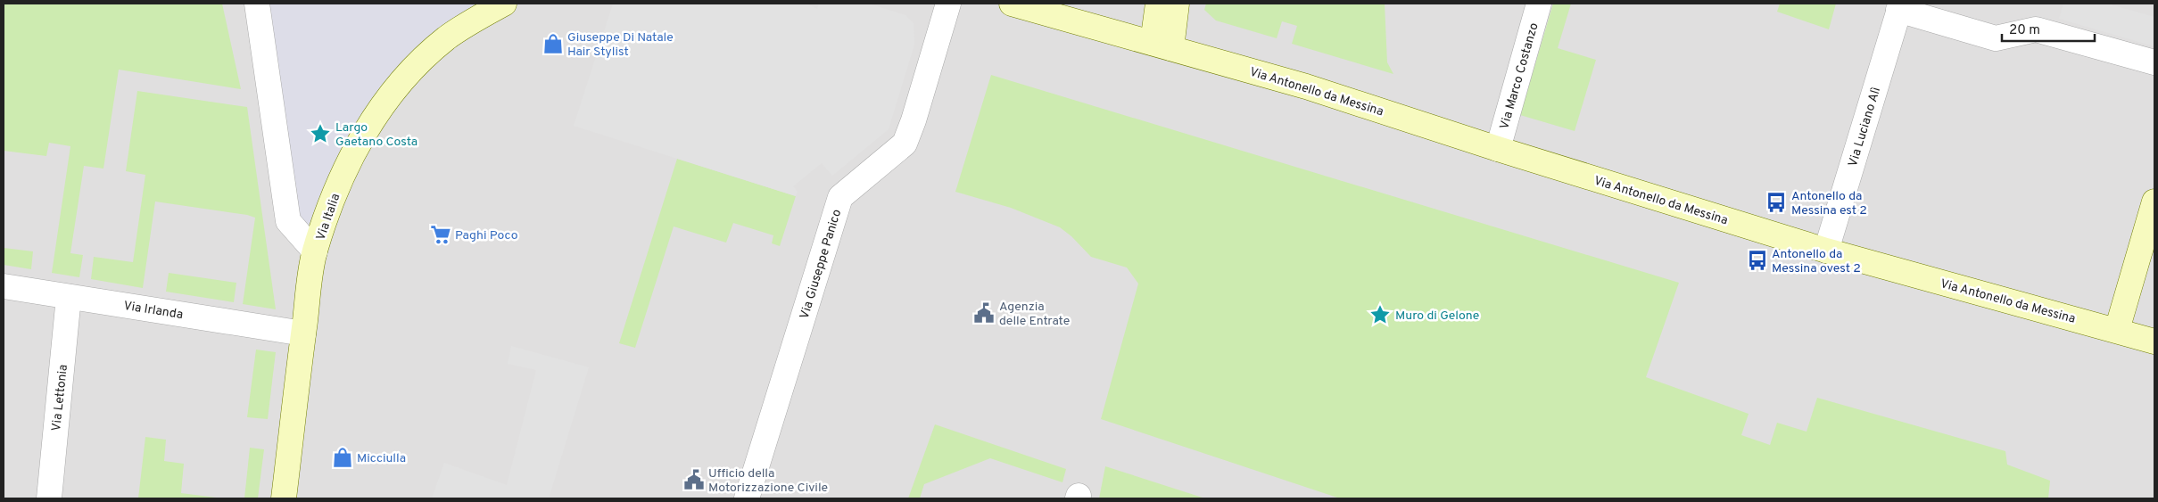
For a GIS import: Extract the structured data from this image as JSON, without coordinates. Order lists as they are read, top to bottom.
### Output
{
  "streets": {
    "street": [
      "Via Marco Costanzo",
      "Via Antonello da Messina",
      "Via Luciano Alì",
      "Via Italia",
      "Via Giuseppe Panico",
      "Via Irlanda",
      "Via Lettonia"
    ]
  },
  "crossings": [
    ["Via Marco Costanzo", "Via Antonello da Messina"],
    ["Via Antonello da Messina", "Via Luciano Alì"],
    ["Via Italia", "Via Irlanda"],
    ["Via Irlanda", "Via Lettonia"]
  ],
  "places": {
    "shop": ["Giuseppe Di Natale Hair Stylist", "Micciulla"],
    "place": ["Largo Gaetano Costa", "Muro di Gelone"],
    "bus stop": ["Antonello da Messina est 2", "Antonello da Messina ovest 2"],
    "supermarket": ["Paghi Poco"],
    "public building": ["Agenzia delle Entrate", "Ufficio della Motorizzazione Civile"]
  },
  "scale_bar": "20 m"
}
